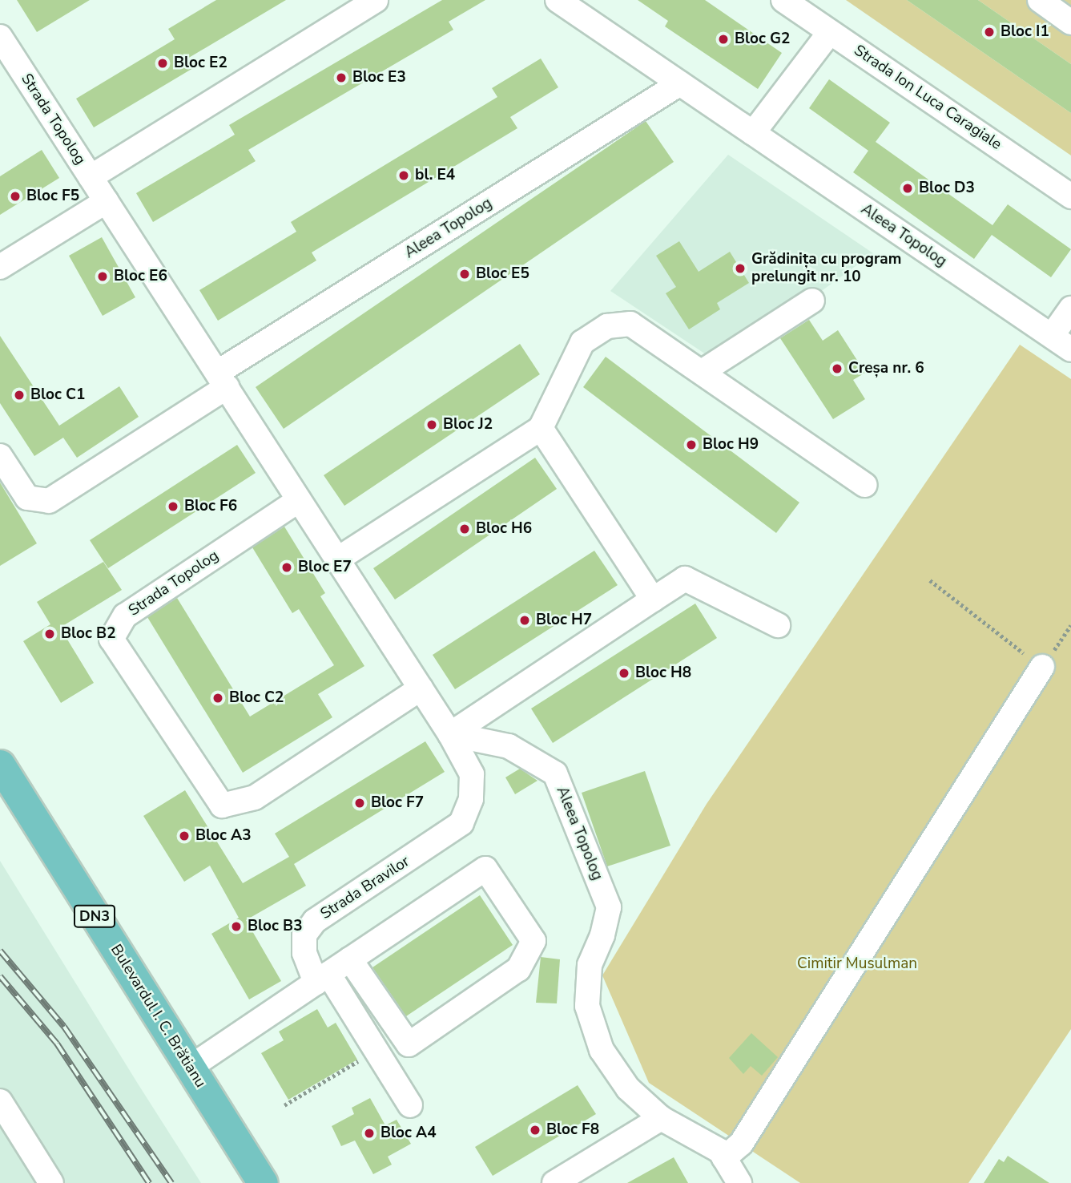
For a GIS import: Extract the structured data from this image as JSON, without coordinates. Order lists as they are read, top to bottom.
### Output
{
  "streets": {
    "main road": ["DN3", "Bulevardul I. C. Brătianu"],
    "street": [
      "Strada Ion Luca Caragiale",
      "Strada Topolog",
      "Aleea Topolog",
      "Strada Bravilor"
    ]
  },
  "crossings": [
    ["Strada Topolog", "Aleea Topolog"],
    ["Strada Topolog", "Strada Bravilor"],
    ["Aleea Topolog", "Strada Bravilor"]
  ],
  "parks": ["Cimitir Musulman"],
  "places": [
    "Bloc I1",
    "Bloc G2",
    "Bloc E2",
    "Bloc E3",
    "bl. E4",
    "Bloc D3",
    "Bloc F5",
    "Grădinița cu program prelungit nr. 10",
    "Bloc E5",
    "Bloc E6",
    "Creșa nr. 6",
    "Bloc C1",
    "Bloc J2",
    "Bloc H9",
    "Bloc F6",
    "Bloc H6",
    "Bloc E7",
    "Bloc H7",
    "Bloc B2",
    "Bloc H8",
    "Bloc C2",
    "Bloc F7",
    "Bloc A3",
    "Bloc B3",
    "Bloc F8",
    "Bloc A4"
  ]
}
